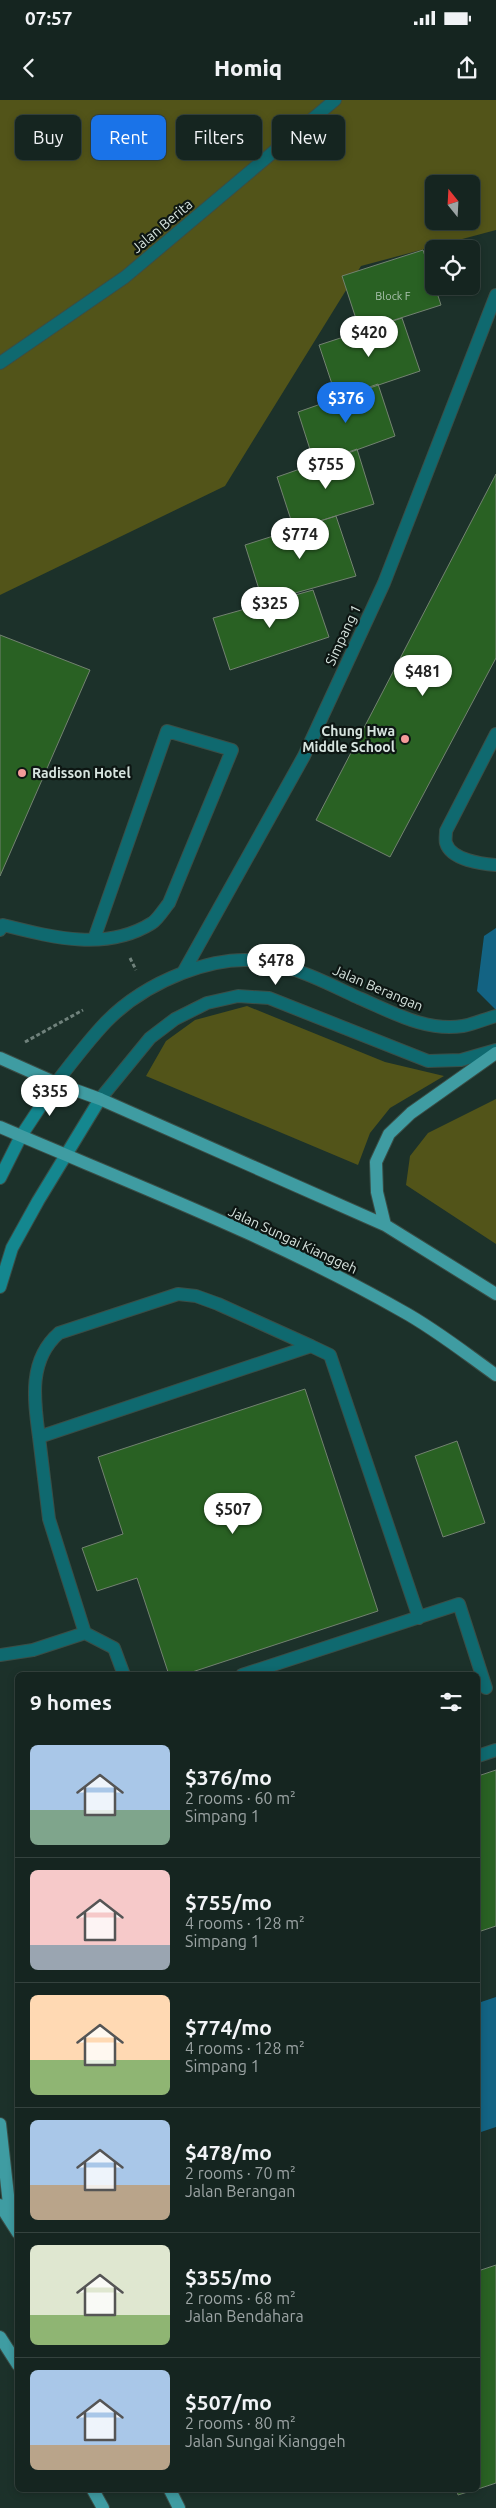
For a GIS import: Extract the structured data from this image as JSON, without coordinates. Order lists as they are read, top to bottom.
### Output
{
  "streets": {
    "main road": ["Jalan Sungai Kianggeh"],
    "street": ["Jalan Berita", "Simpang 1", "Jalan Berangan"]
  },
  "crossings": [
    ["Simpang 1", "Jalan Berangan"]
  ],
  "places": ["Chung Hwa Middle School", "Radisson Hotel"],
  "house_numbers": ["Block F"],
  "north": "top",
  "page": {
    "status": "07:57",
    "header": "Homiq",
    "chip": [
      "Buy",
      "Rent",
      "Filters",
      "New"
    ],
    "price": [
      "$420",
      "$376",
      "$755",
      "$774",
      "$325",
      "$481",
      "$478",
      "$355",
      "$507"
    ],
    "heading": "9 homes",
    "list": [
      {
        "name": "$376/mo",
        "note": "2 rooms · 60 m² · Simpang 1"
      },
      {
        "name": "$755/mo",
        "note": "4 rooms · 128 m² · Simpang 1"
      },
      {
        "name": "$774/mo",
        "note": "4 rooms · 128 m² · Simpang 1"
      },
      {
        "name": "$478/mo",
        "note": "2 rooms · 70 m² · Jalan Berangan"
      },
      {
        "name": "$355/mo",
        "note": "2 rooms · 68 m² · Jalan Bendahara"
      },
      {
        "name": "$507/mo",
        "note": "2 rooms · 80 m² · Jalan Sungai Kianggeh"
      }
    ]
  }
}
